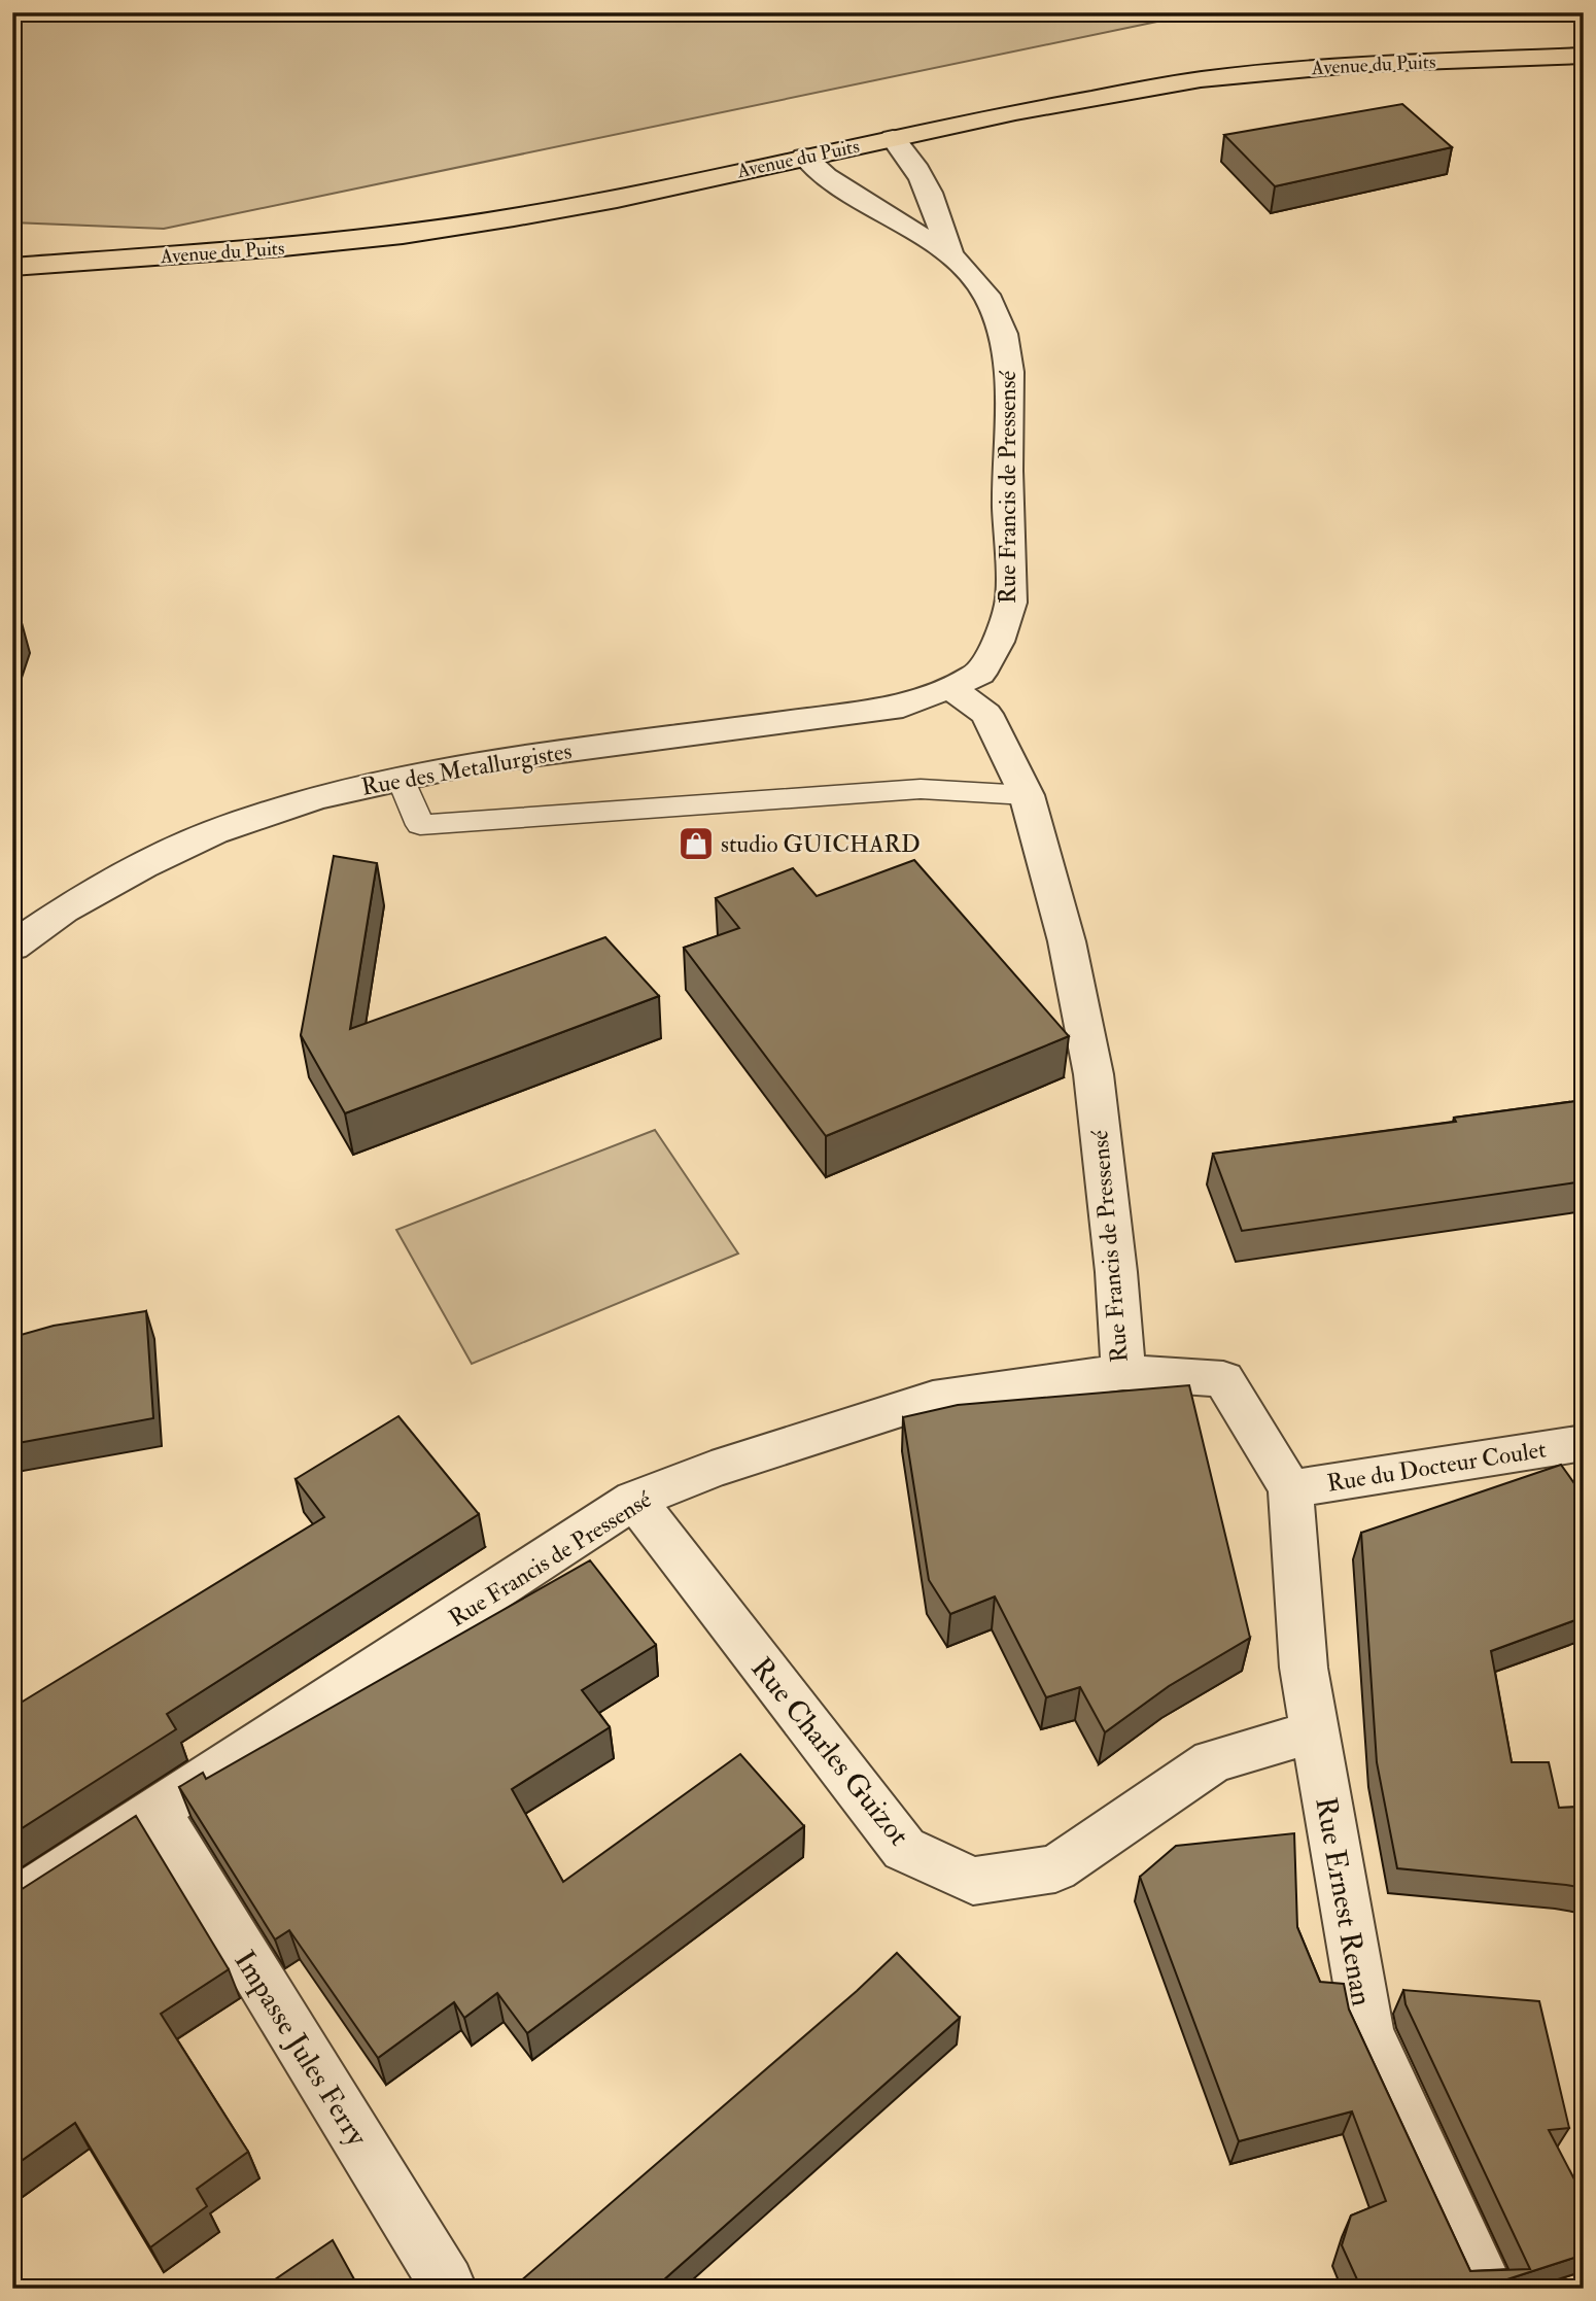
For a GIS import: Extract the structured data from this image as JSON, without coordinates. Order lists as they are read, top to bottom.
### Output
{
  "streets": {
    "main road": ["Avenue du Puits"],
    "street": [
      "Rue Francis de Pressensé",
      "Rue des Metallurgistes",
      "Rue du Docteur Coulet",
      "Rue Charles Guizot",
      "Rue Ernest Renan",
      "Impasse Jules Ferry"
    ]
  },
  "crossings": [
    ["Rue Francis de Pressensé", "Rue des Metallurgistes"],
    ["Rue Francis de Pressensé", "Rue Charles Guizot"],
    ["Rue Francis de Pressensé", "Impasse Jules Ferry"],
    ["Rue du Docteur Coulet", "Rue Ernest Renan"],
    ["Rue Charles Guizot", "Rue Ernest Renan"]
  ],
  "places": {
    "shop": ["studio GUICHARD"]
  }
}
